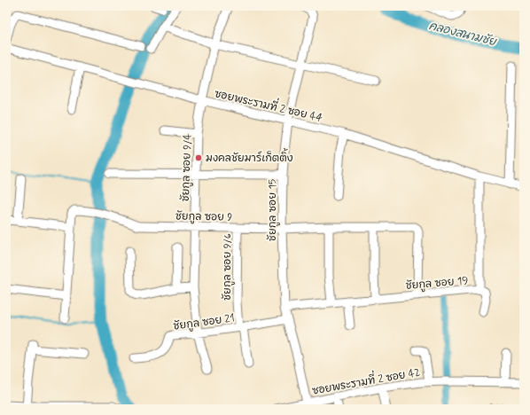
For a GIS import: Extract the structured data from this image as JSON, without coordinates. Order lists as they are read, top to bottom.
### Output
{
  "streets": {
    "street": [
      "ซอยพระรามที่ 2 ซอย 44",
      "ชัยกูล ซอย 9/4",
      "ชัยกูล ซอย 15",
      "ชัยกูล ซอย 9",
      "ชัยกูล ซอย 9/6",
      "ชัยกูล ซอย 19",
      "ชัยกูล ซอย 21",
      "ซอยพระรามที่ 2 ซอย 42"
    ]
  },
  "crossings": [
    ["ซอยพระรามที่ 2 ซอย 44", "ชัยกูล ซอย 9/4"],
    ["ซอยพระรามที่ 2 ซอย 44", "ชัยกูล ซอย 15"],
    ["ซอยพระรามที่ 2 ซอย 44", "ชัยกูล ซอย 19"],
    ["ชัยกูล ซอย 9/4", "ชัยกูล ซอย 9"],
    ["ชัยกูล ซอย 9/4", "ชัยกูล ซอย 21"],
    ["ชัยกูล ซอย 15", "ชัยกูล ซอย 9"],
    ["ชัยกูล ซอย 15", "ชัยกูล ซอย 19"],
    ["ชัยกูล ซอย 15", "ชัยกูล ซอย 21"],
    ["ชัยกูล ซอย 15", "ซอยพระรามที่ 2 ซอย 42"],
    ["ชัยกูล ซอย 9", "ชัยกูล ซอย 9/6"],
    ["ชัยกูล ซอย 9", "ชัยกูล ซอย 19"],
    ["ชัยกูล ซอย 9/6", "ชัยกูล ซอย 21"]
  ],
  "water": ["คลองสนามชัย"],
  "places": ["มงคลชัยมาร์เก็ตติ้ง"]
}
